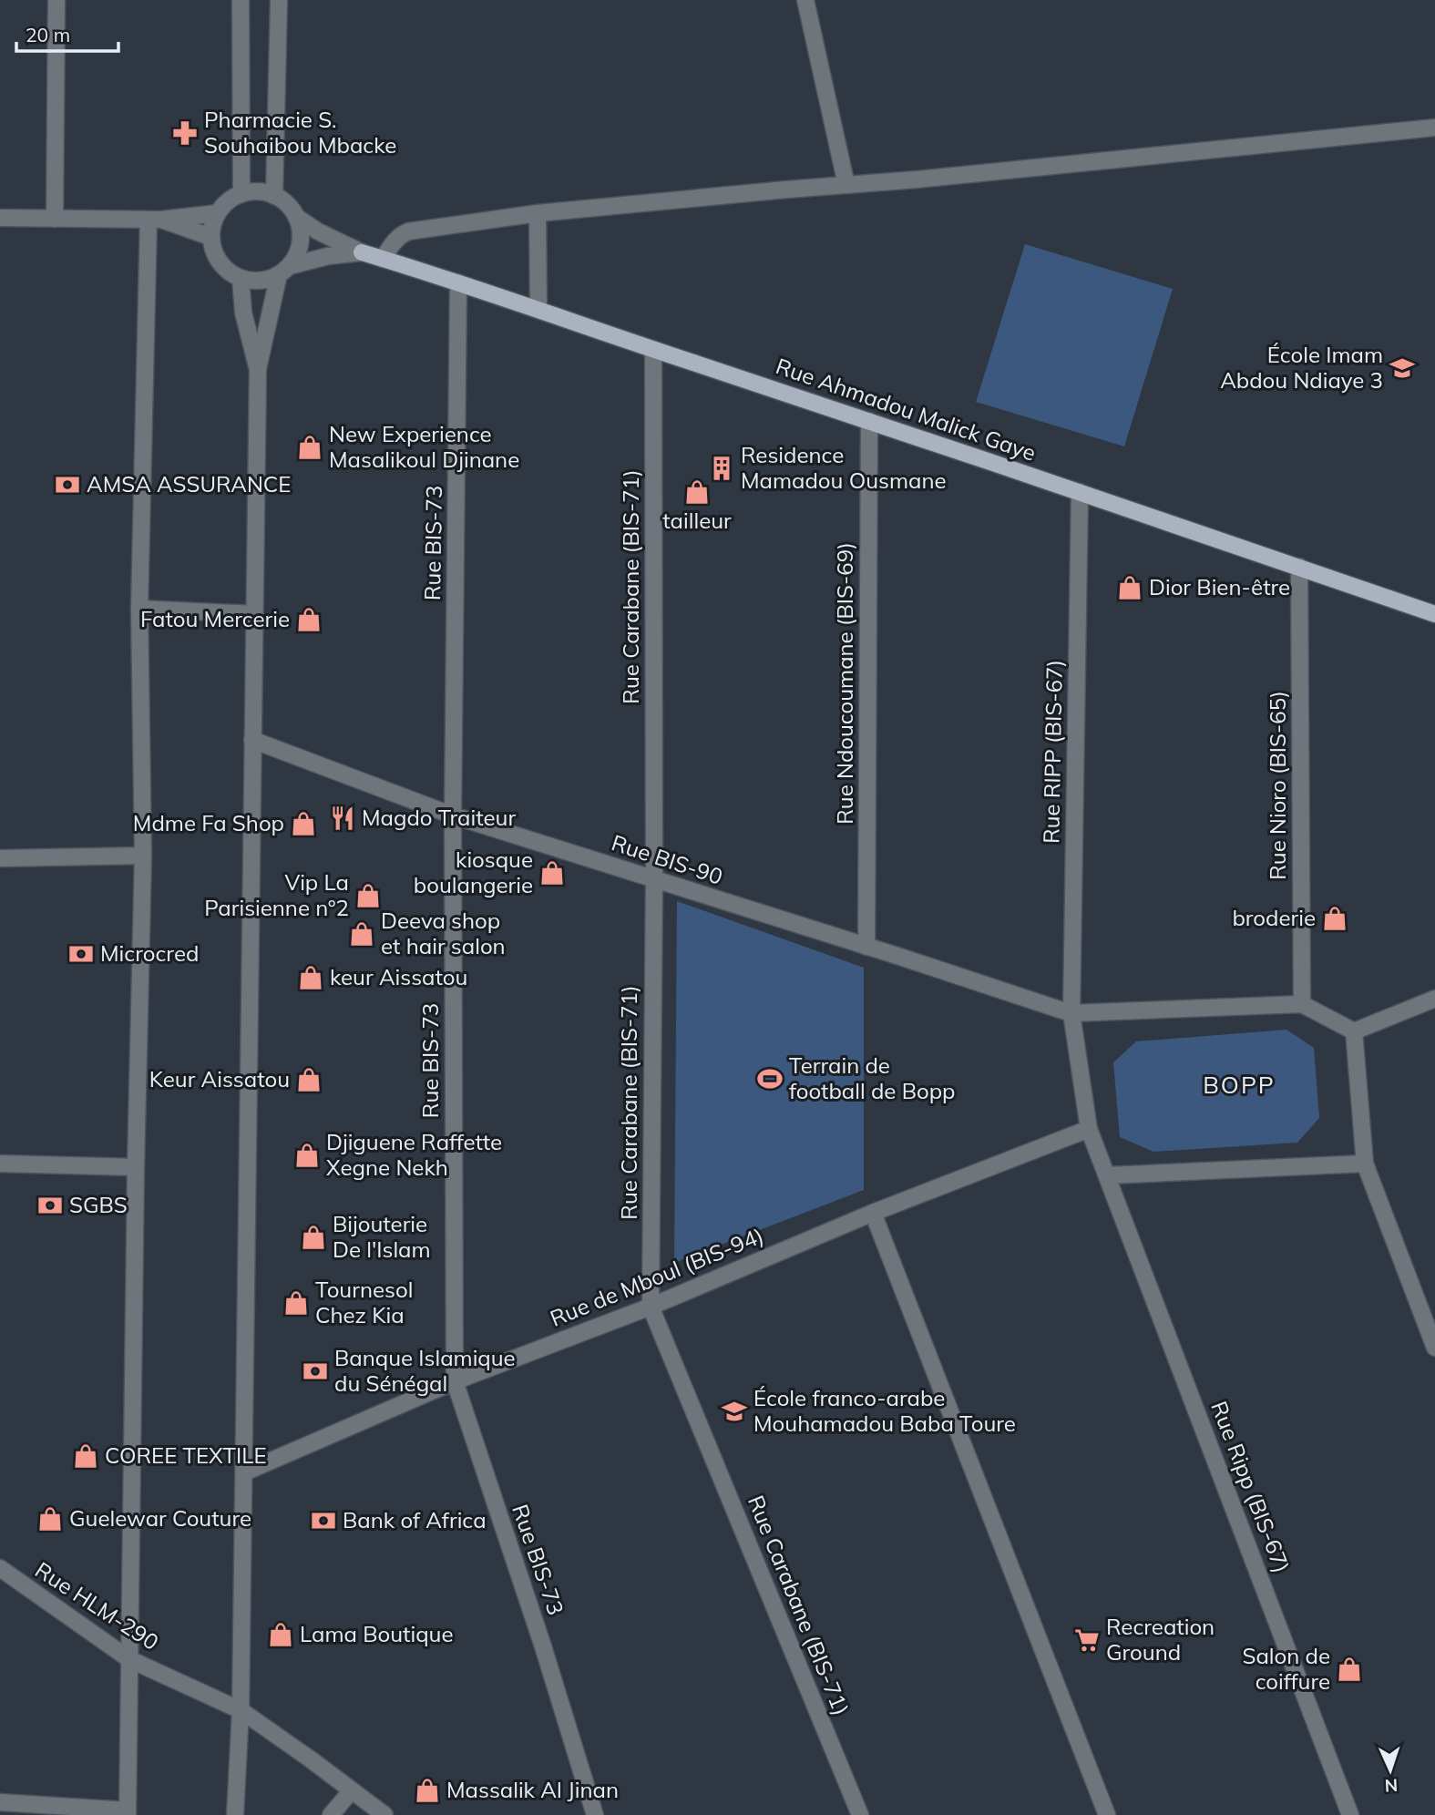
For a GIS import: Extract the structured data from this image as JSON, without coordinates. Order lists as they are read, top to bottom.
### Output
{
  "streets": {
    "main road": ["Rue Ahmadou Malick Gaye"],
    "street": [
      "Rue BIS-73",
      "Rue Carabane (BIS-71)",
      "Rue Ndoucoumane (BIS-69)",
      "Rue RIPP (BIS-67)",
      "Rue Nioro (BIS-65)",
      "Rue BIS-90",
      "Rue de Mboul (BIS-94)",
      "Rue Ripp (BIS-67)",
      "Rue HLM-290"
    ]
  },
  "crossings": [
    ["Rue Ahmadou Malick Gaye", "Rue BIS-73"],
    ["Rue Ahmadou Malick Gaye", "Rue Carabane (BIS-71)"],
    ["Rue Ahmadou Malick Gaye", "Rue Ndoucoumane (BIS-69)"],
    ["Rue Ahmadou Malick Gaye", "Rue RIPP (BIS-67)"],
    ["Rue Ahmadou Malick Gaye", "Rue Nioro (BIS-65)"],
    ["Rue BIS-73", "Rue BIS-90"],
    ["Rue BIS-73", "Rue de Mboul (BIS-94)"],
    ["Rue Carabane (BIS-71)", "Rue BIS-90"],
    ["Rue Carabane (BIS-71)", "Rue de Mboul (BIS-94)"],
    ["Rue Ndoucoumane (BIS-69)", "Rue BIS-90"],
    ["Rue RIPP (BIS-67)", "Rue BIS-90"],
    ["Rue RIPP (BIS-67)", "Rue de Mboul (BIS-94)"],
    ["Rue RIPP (BIS-67)", "Rue Ripp (BIS-67)"],
    ["Rue Nioro (BIS-65)", "Rue BIS-90"],
    ["Rue de Mboul (BIS-94)", "Rue Ripp (BIS-67)"]
  ],
  "districts": ["BOPP"],
  "places": {
    "pharmacy": ["Pharmacie S. Souhaibou Mbacke"],
    "school or university": ["École Imam Abdou Ndiaye 3", "École franco-arabe Mouhamadou Baba Toure"],
    "shop": [
      "New Experience Masalikoul Djinane",
      "tailleur",
      "Dior Bien-être",
      "Fatou Mercerie",
      "Mdme Fa Shop",
      "kiosque boulangerie",
      "Vip La Parisienne n°2",
      "broderie",
      "Deeva shop et hair salon",
      "keur Aissatou",
      "Keur Aissatou",
      "Djiguene Raffette Xegne Nekh",
      "Bijouterie De l'Islam",
      "Tournesol Chez Kia",
      "COREE TEXTILE",
      "Guelewar Couture",
      "Lama Boutique",
      "Salon de coiffure",
      "Massalik Al Jinan"
    ],
    "building": ["Residence Mamadou Ousmane"],
    "bank": [
      "AMSA ASSURANCE",
      "Microcred",
      "SGBS",
      "Banque Islamique du Sénégal",
      "Bank of Africa"
    ],
    "restaurant": ["Magdo Traiteur"],
    "sports": ["Terrain de football de Bopp"],
    "supermarket": ["Recreation Ground"]
  },
  "scale_bar": "20 m",
  "north": "bottom"
}
